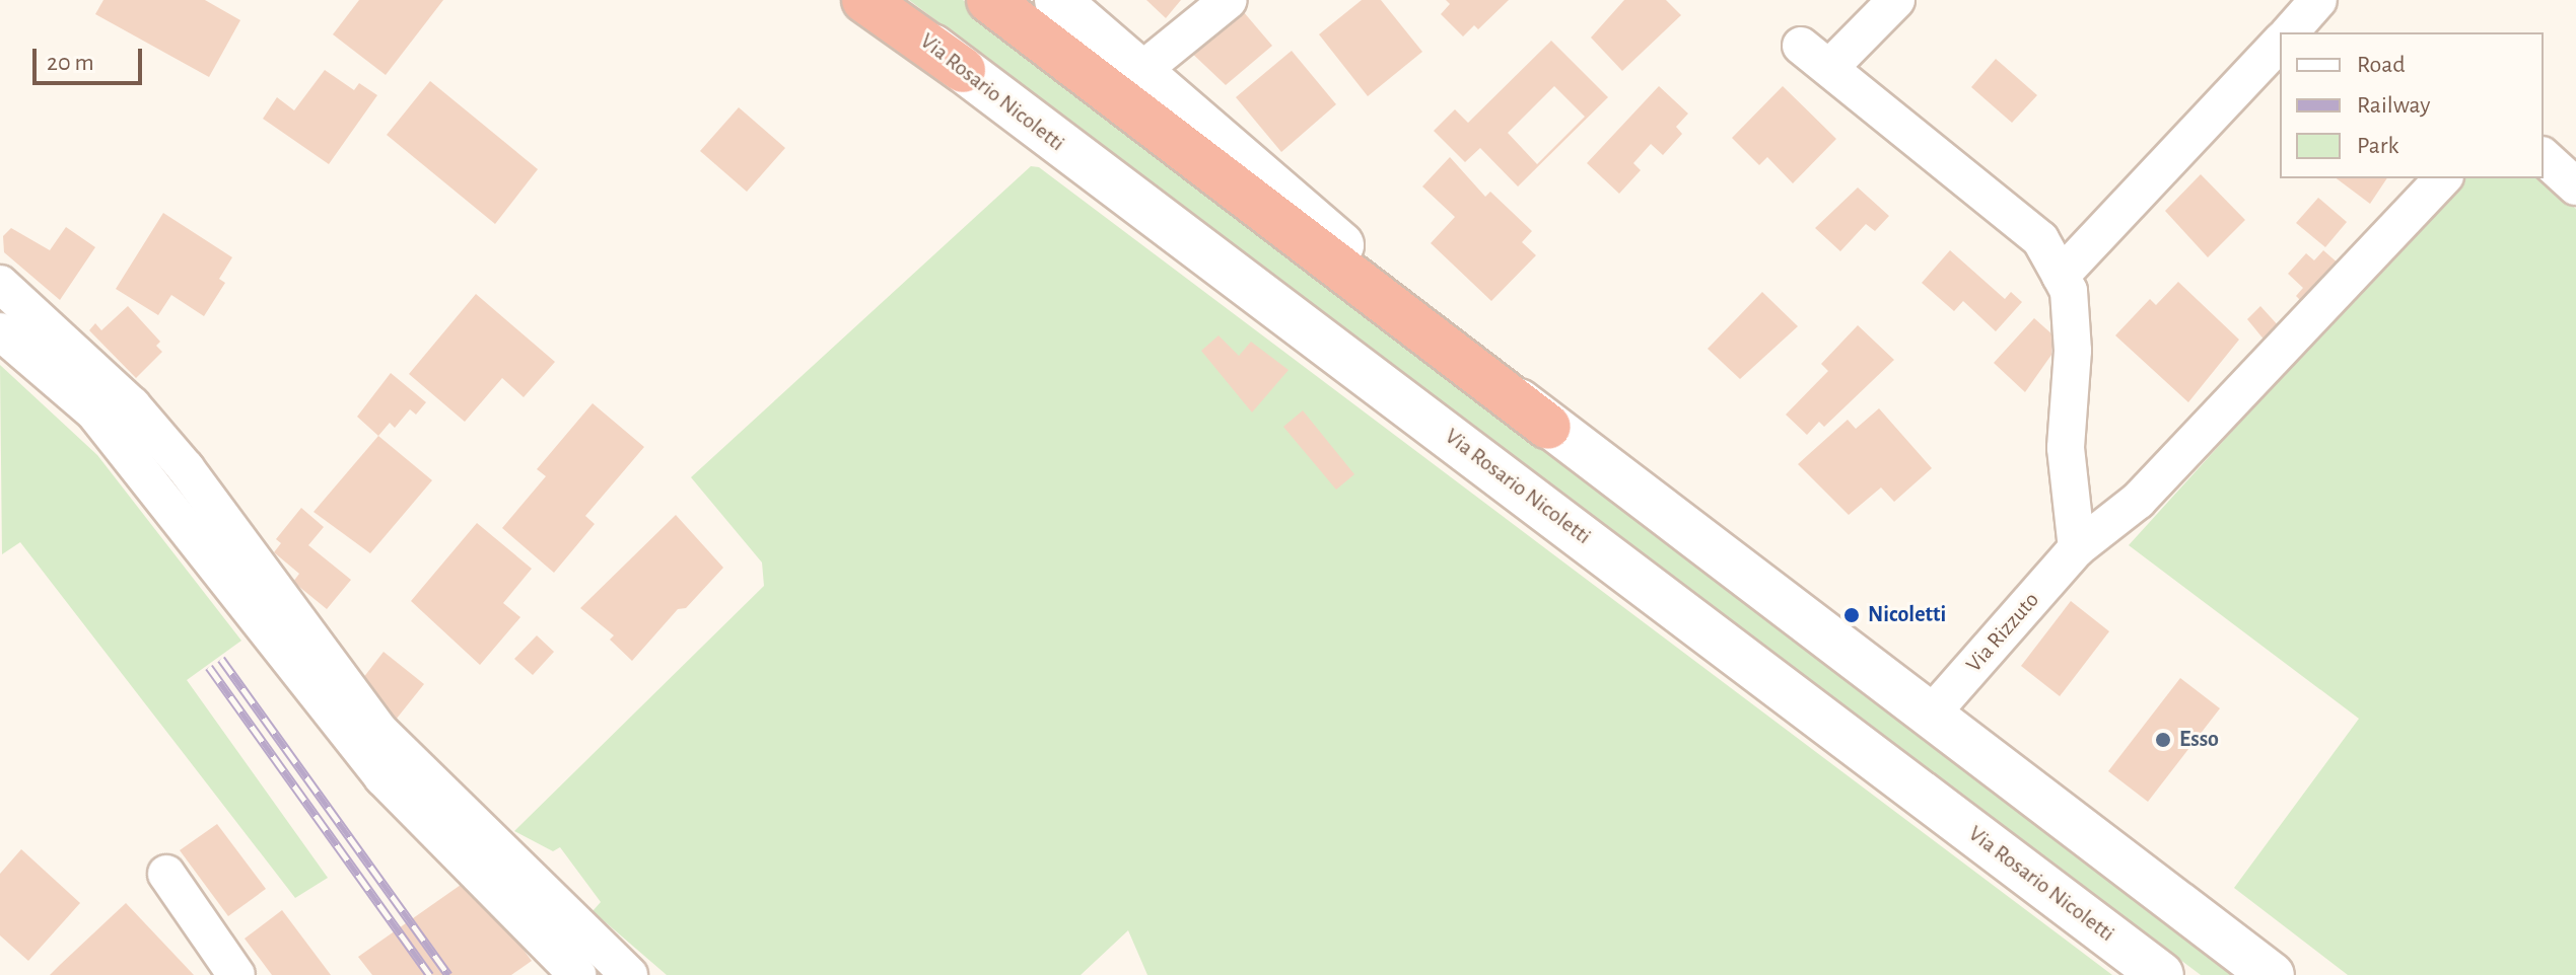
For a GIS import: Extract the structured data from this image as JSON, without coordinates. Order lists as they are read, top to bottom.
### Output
{
  "streets": {
    "main road": ["Via Rosario Nicoletti"],
    "street": ["Via Rizzuto"]
  },
  "places": ["Nicoletti", "Esso"],
  "legend": ["Road", "Railway", "Park"],
  "scale_bar": "20 m"
}
